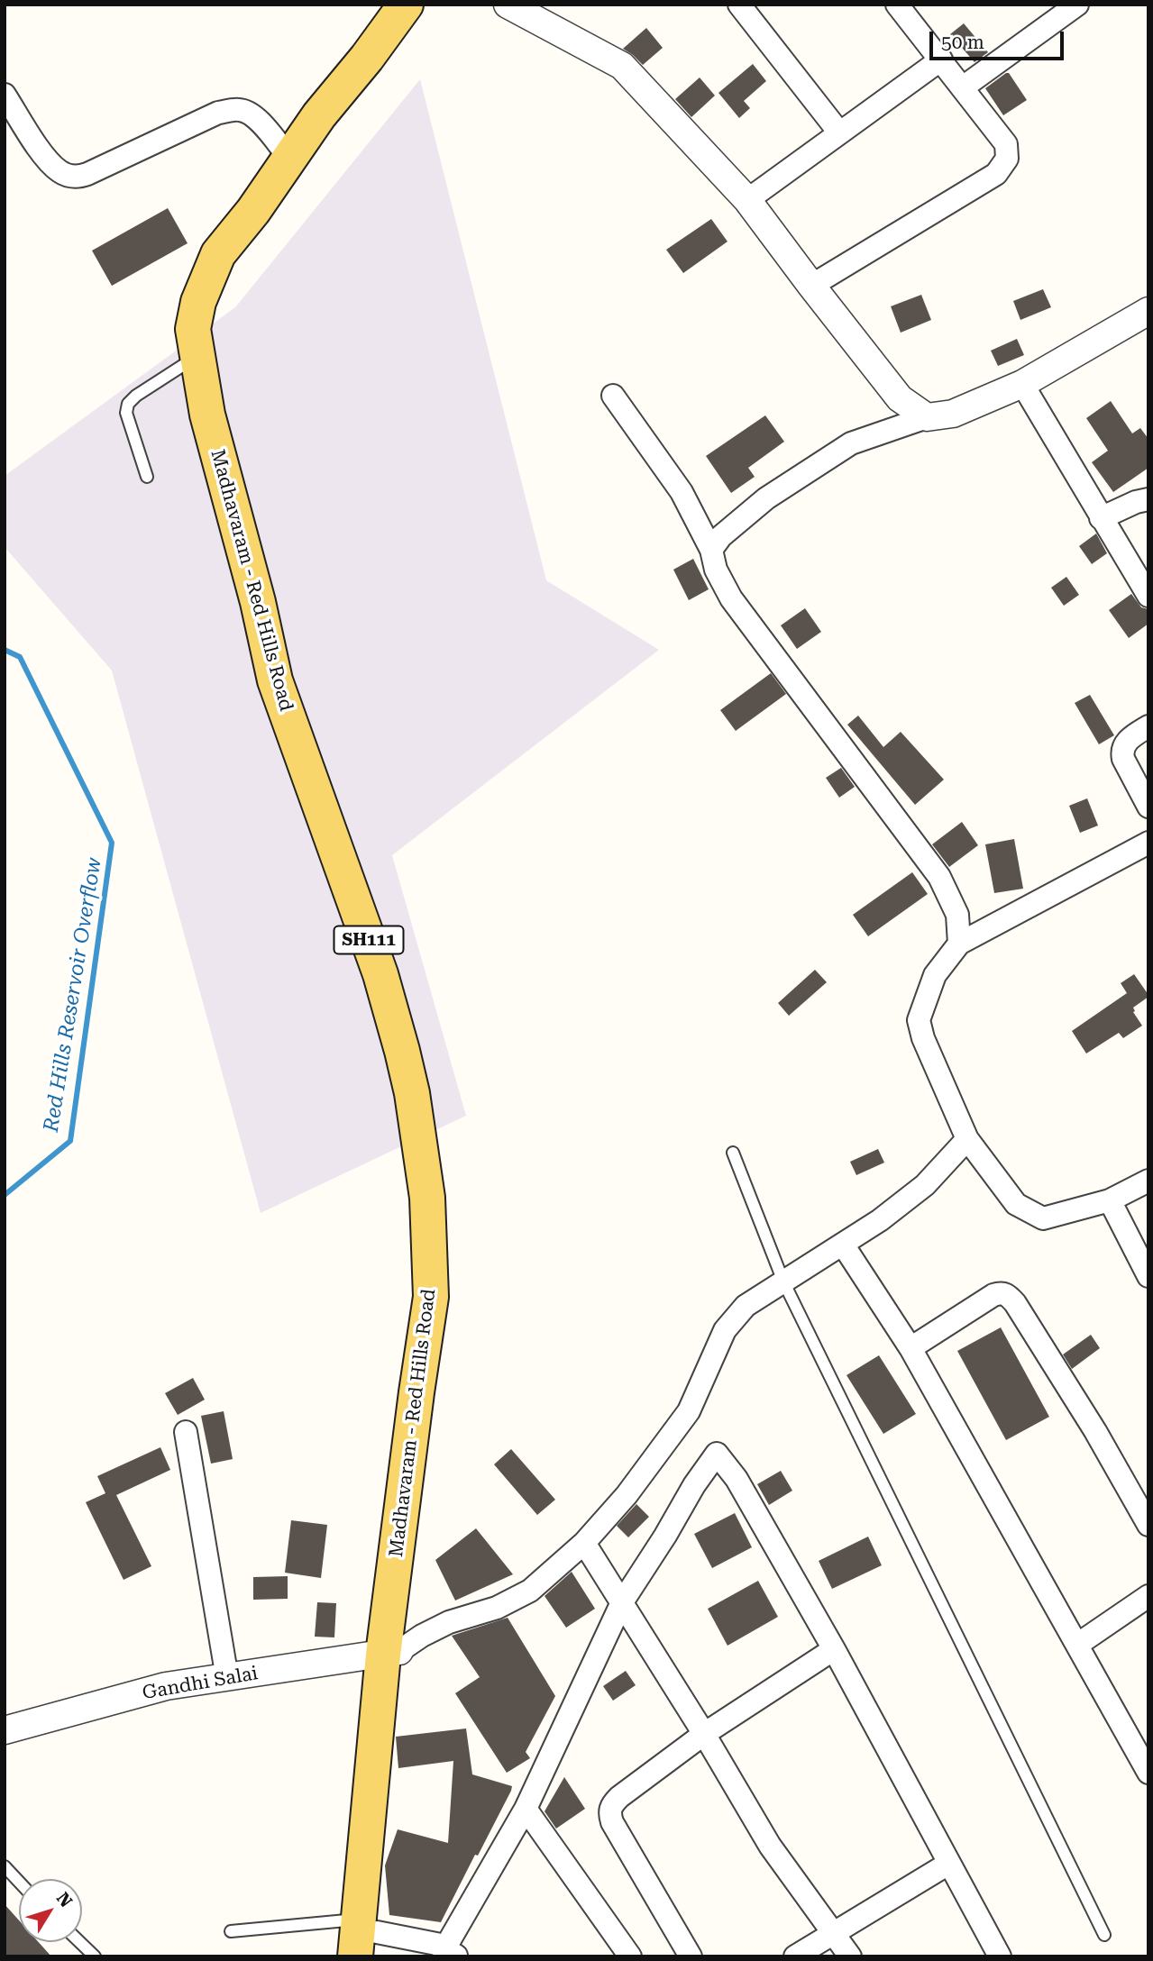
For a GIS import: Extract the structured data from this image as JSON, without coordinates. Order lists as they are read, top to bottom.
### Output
{
  "streets": {
    "main road": ["Madhavaram - Red Hills Road", "SH111"],
    "street": ["Gandhi Salai"]
  },
  "crossings": [
    ["Madhavaram - Red Hills Road", "Gandhi Salai"]
  ],
  "water": ["Red Hills Reservoir Overflow"],
  "scale_bar": "50 m",
  "north": "top right"
}
